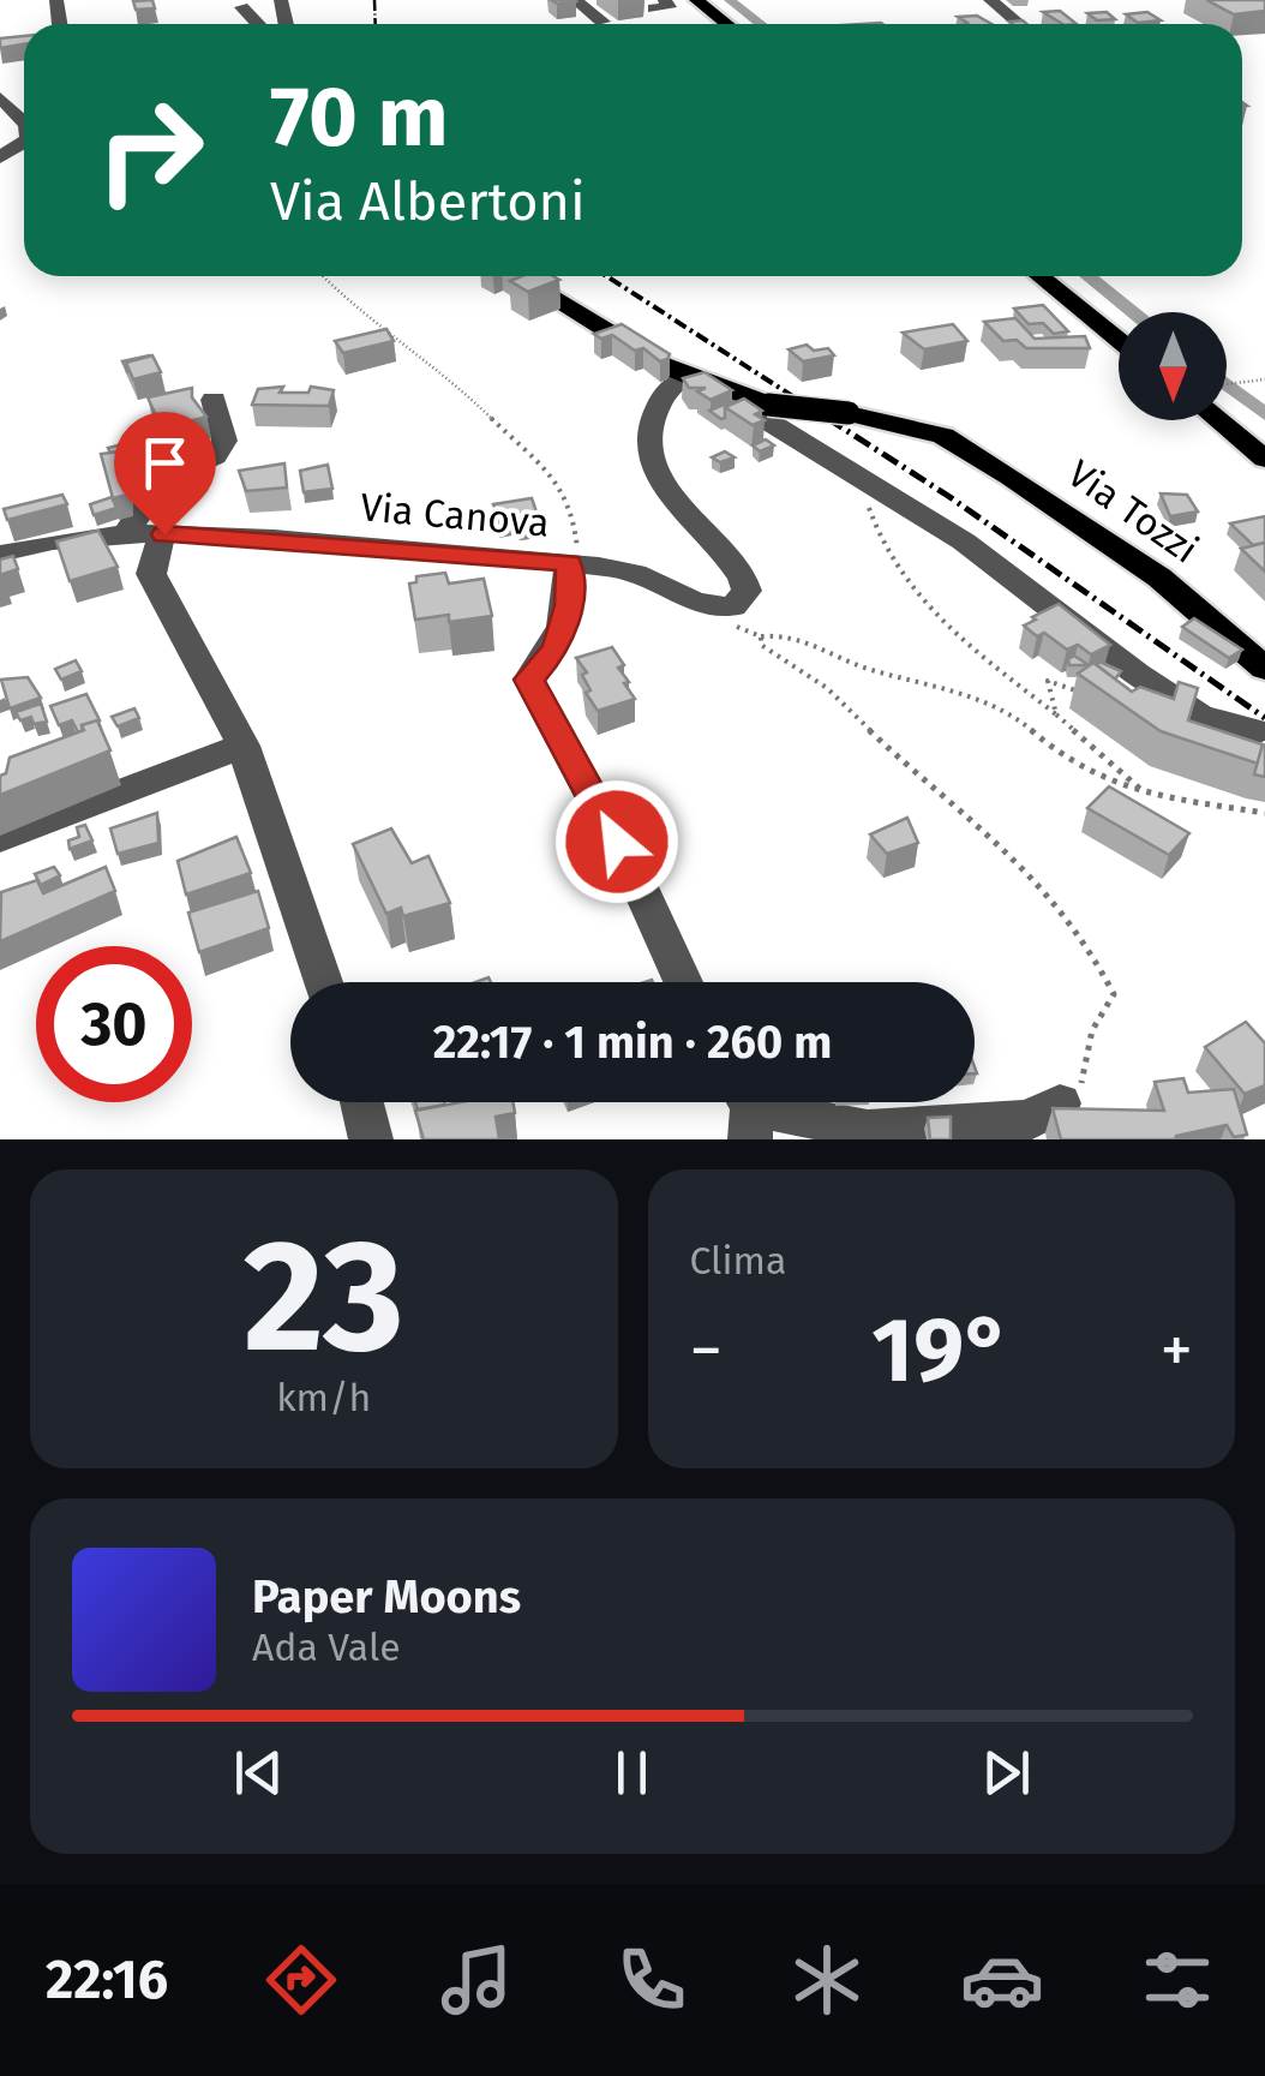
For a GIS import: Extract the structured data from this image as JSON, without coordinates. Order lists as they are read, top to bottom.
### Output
{
  "streets": {
    "main road": ["Via Tozzi"],
    "street": ["Via Canova"]
  },
  "north": "bottom",
  "page": {
    "turn": ["70 m", "Via Albertoni"],
    "limit": "30",
    "trip": "22:17 · 1 min · 260 m",
    "tile": [
      ["23", "km/h"],
      "Clima"
    ],
    "heat": ["−", "19°", "+"],
    "song": ["Paper Moons", "Ada Vale"],
    "tabs": "22:16"
  }
}
